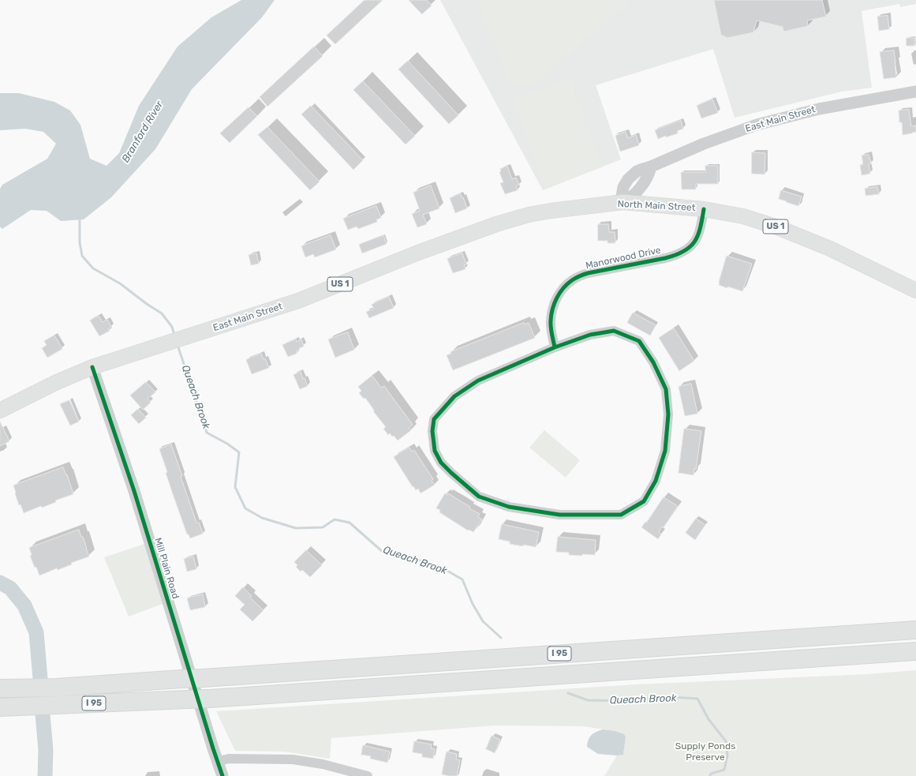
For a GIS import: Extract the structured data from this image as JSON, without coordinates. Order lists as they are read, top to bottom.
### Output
{
  "streets": {
    "highway": ["I 95"],
    "main road": ["East Main Street", "North Main Street", "US 1"],
    "street": ["Manorwood Drive", "Mill Plain Road"]
  },
  "crossings": [
    ["East Main Street", "North Main Street"],
    ["East Main Street", "Mill Plain Road"],
    ["North Main Street", "Manorwood Drive"]
  ],
  "water": ["Branford River", "Queach Brook"],
  "parks": ["Supply Ponds Preserve"]
}
